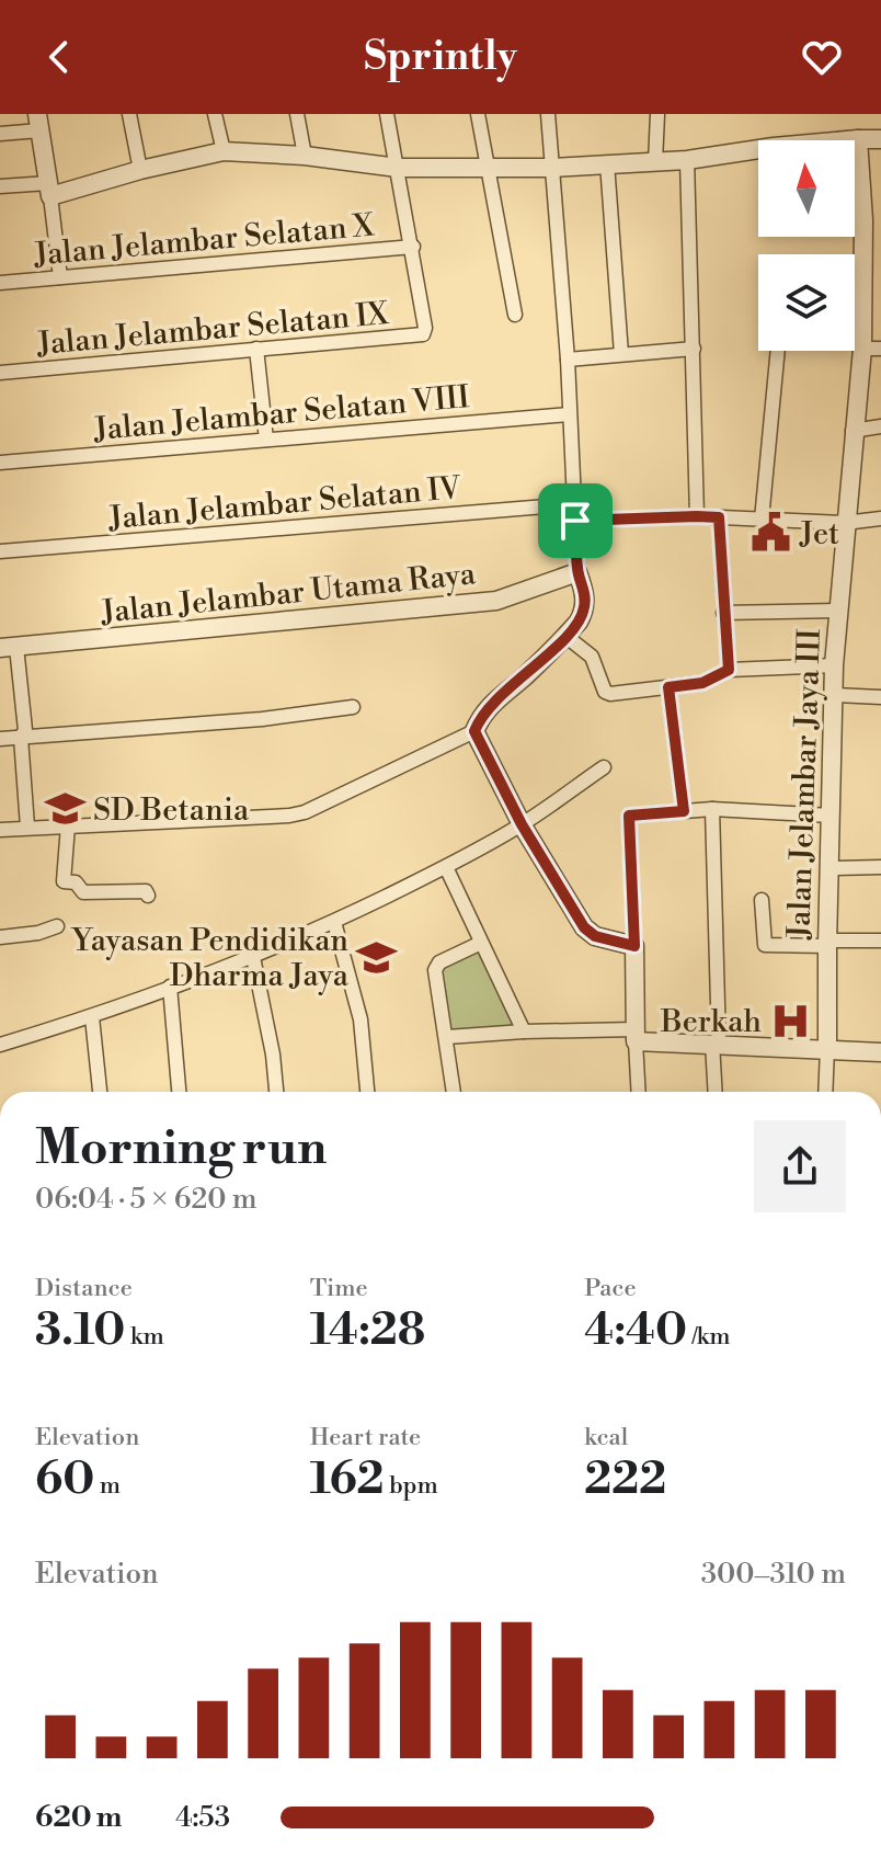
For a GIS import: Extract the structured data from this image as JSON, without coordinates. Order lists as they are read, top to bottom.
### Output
{
  "streets": {
    "street": [
      "Jalan Jelambar Selatan X",
      "Jalan Jelambar Selatan IX",
      "Jalan Jelambar Selatan VIII",
      "Jalan Jelambar Selatan IV",
      "Jalan Jelambar Utama Raya",
      "Jalan Jelambar Jaya III"
    ]
  },
  "crossings": [
    ["Jalan Jelambar Selatan X", "Jalan Jelambar Selatan IX"]
  ],
  "places": {
    "public building": ["Jet"],
    "school or university": ["SD Betania", "Yayasan Pendidikan Dharma Jaya"],
    "hospital": ["Berkah"]
  },
  "north": "top",
  "page": {
    "header": "Sprintly",
    "heading": ["Morning run", "06:04 · 5 × 620 m"],
    "stats": [
      ["Distance", "3.10 km"],
      ["Time", "14:28"],
      ["Pace", "4:40 /km"],
      ["Elevation", "60 m"],
      ["Heart rate", "162 bpm"],
      ["kcal", "222"]
    ],
    "chart": ["Elevation", "300–310 m"],
    "list": [
      {
        "name": "620 m",
        "note": "4:53"
      }
    ]
  }
}
